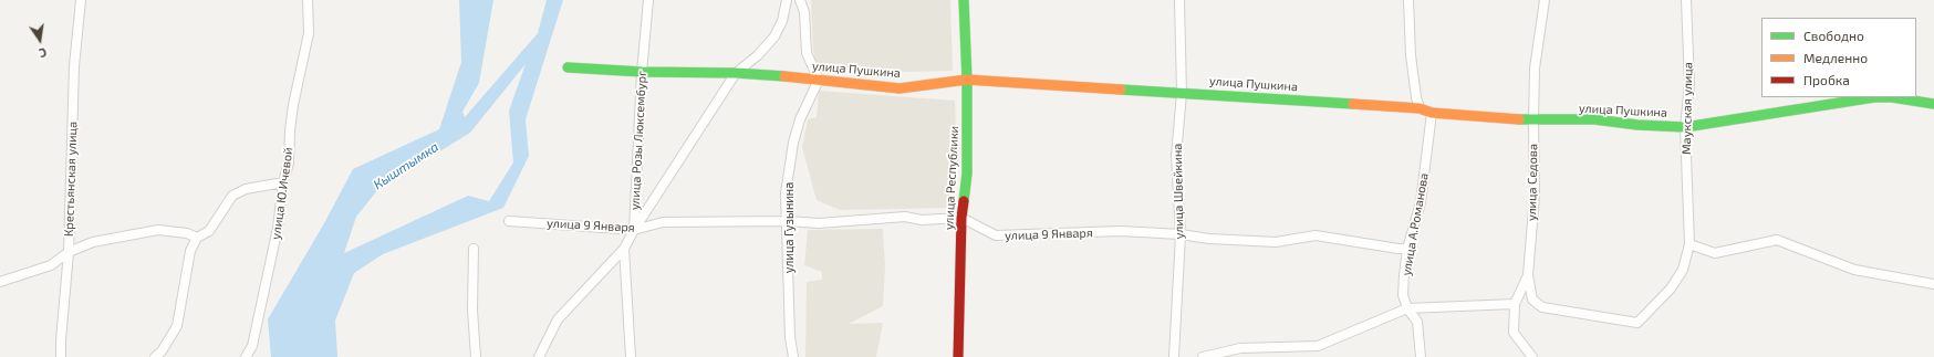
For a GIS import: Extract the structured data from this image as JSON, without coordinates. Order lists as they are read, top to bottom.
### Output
{
  "streets": {
    "street": [
      "улица Пушкина",
      "Маукская улица",
      "улица Розы Люксембург",
      "улица Республики",
      "Крестьянская улица",
      "улица Седова",
      "улица Швейкина",
      "улица Ю.Ичевой",
      "улица А.Романова",
      "улица 9 Января",
      "улица Гузынина"
    ]
  },
  "crossings": [
    ["улица Пушкина", "Маукская улица"],
    ["улица Пушкина", "улица Розы Люксембург"],
    ["улица Пушкина", "улица Республики"],
    ["улица Пушкина", "улица Седова"],
    ["улица Пушкина", "улица Швейкина"],
    ["улица Пушкина", "улица А.Романова"],
    ["улица Пушкина", "улица Гузынина"],
    ["Маукская улица", "улица Седова"],
    ["улица Розы Люксембург", "улица 9 Января"],
    ["улица Республики", "улица 9 Января"],
    ["улица Швейкина", "улица 9 Января"],
    ["улица А.Романова", "улица 9 Января"],
    ["улица 9 Января", "улица Гузынина"]
  ],
  "water": ["Кыштымка"],
  "legend": ["Свободно", "Медленно", "Пробка"],
  "north": "bottom"
}
